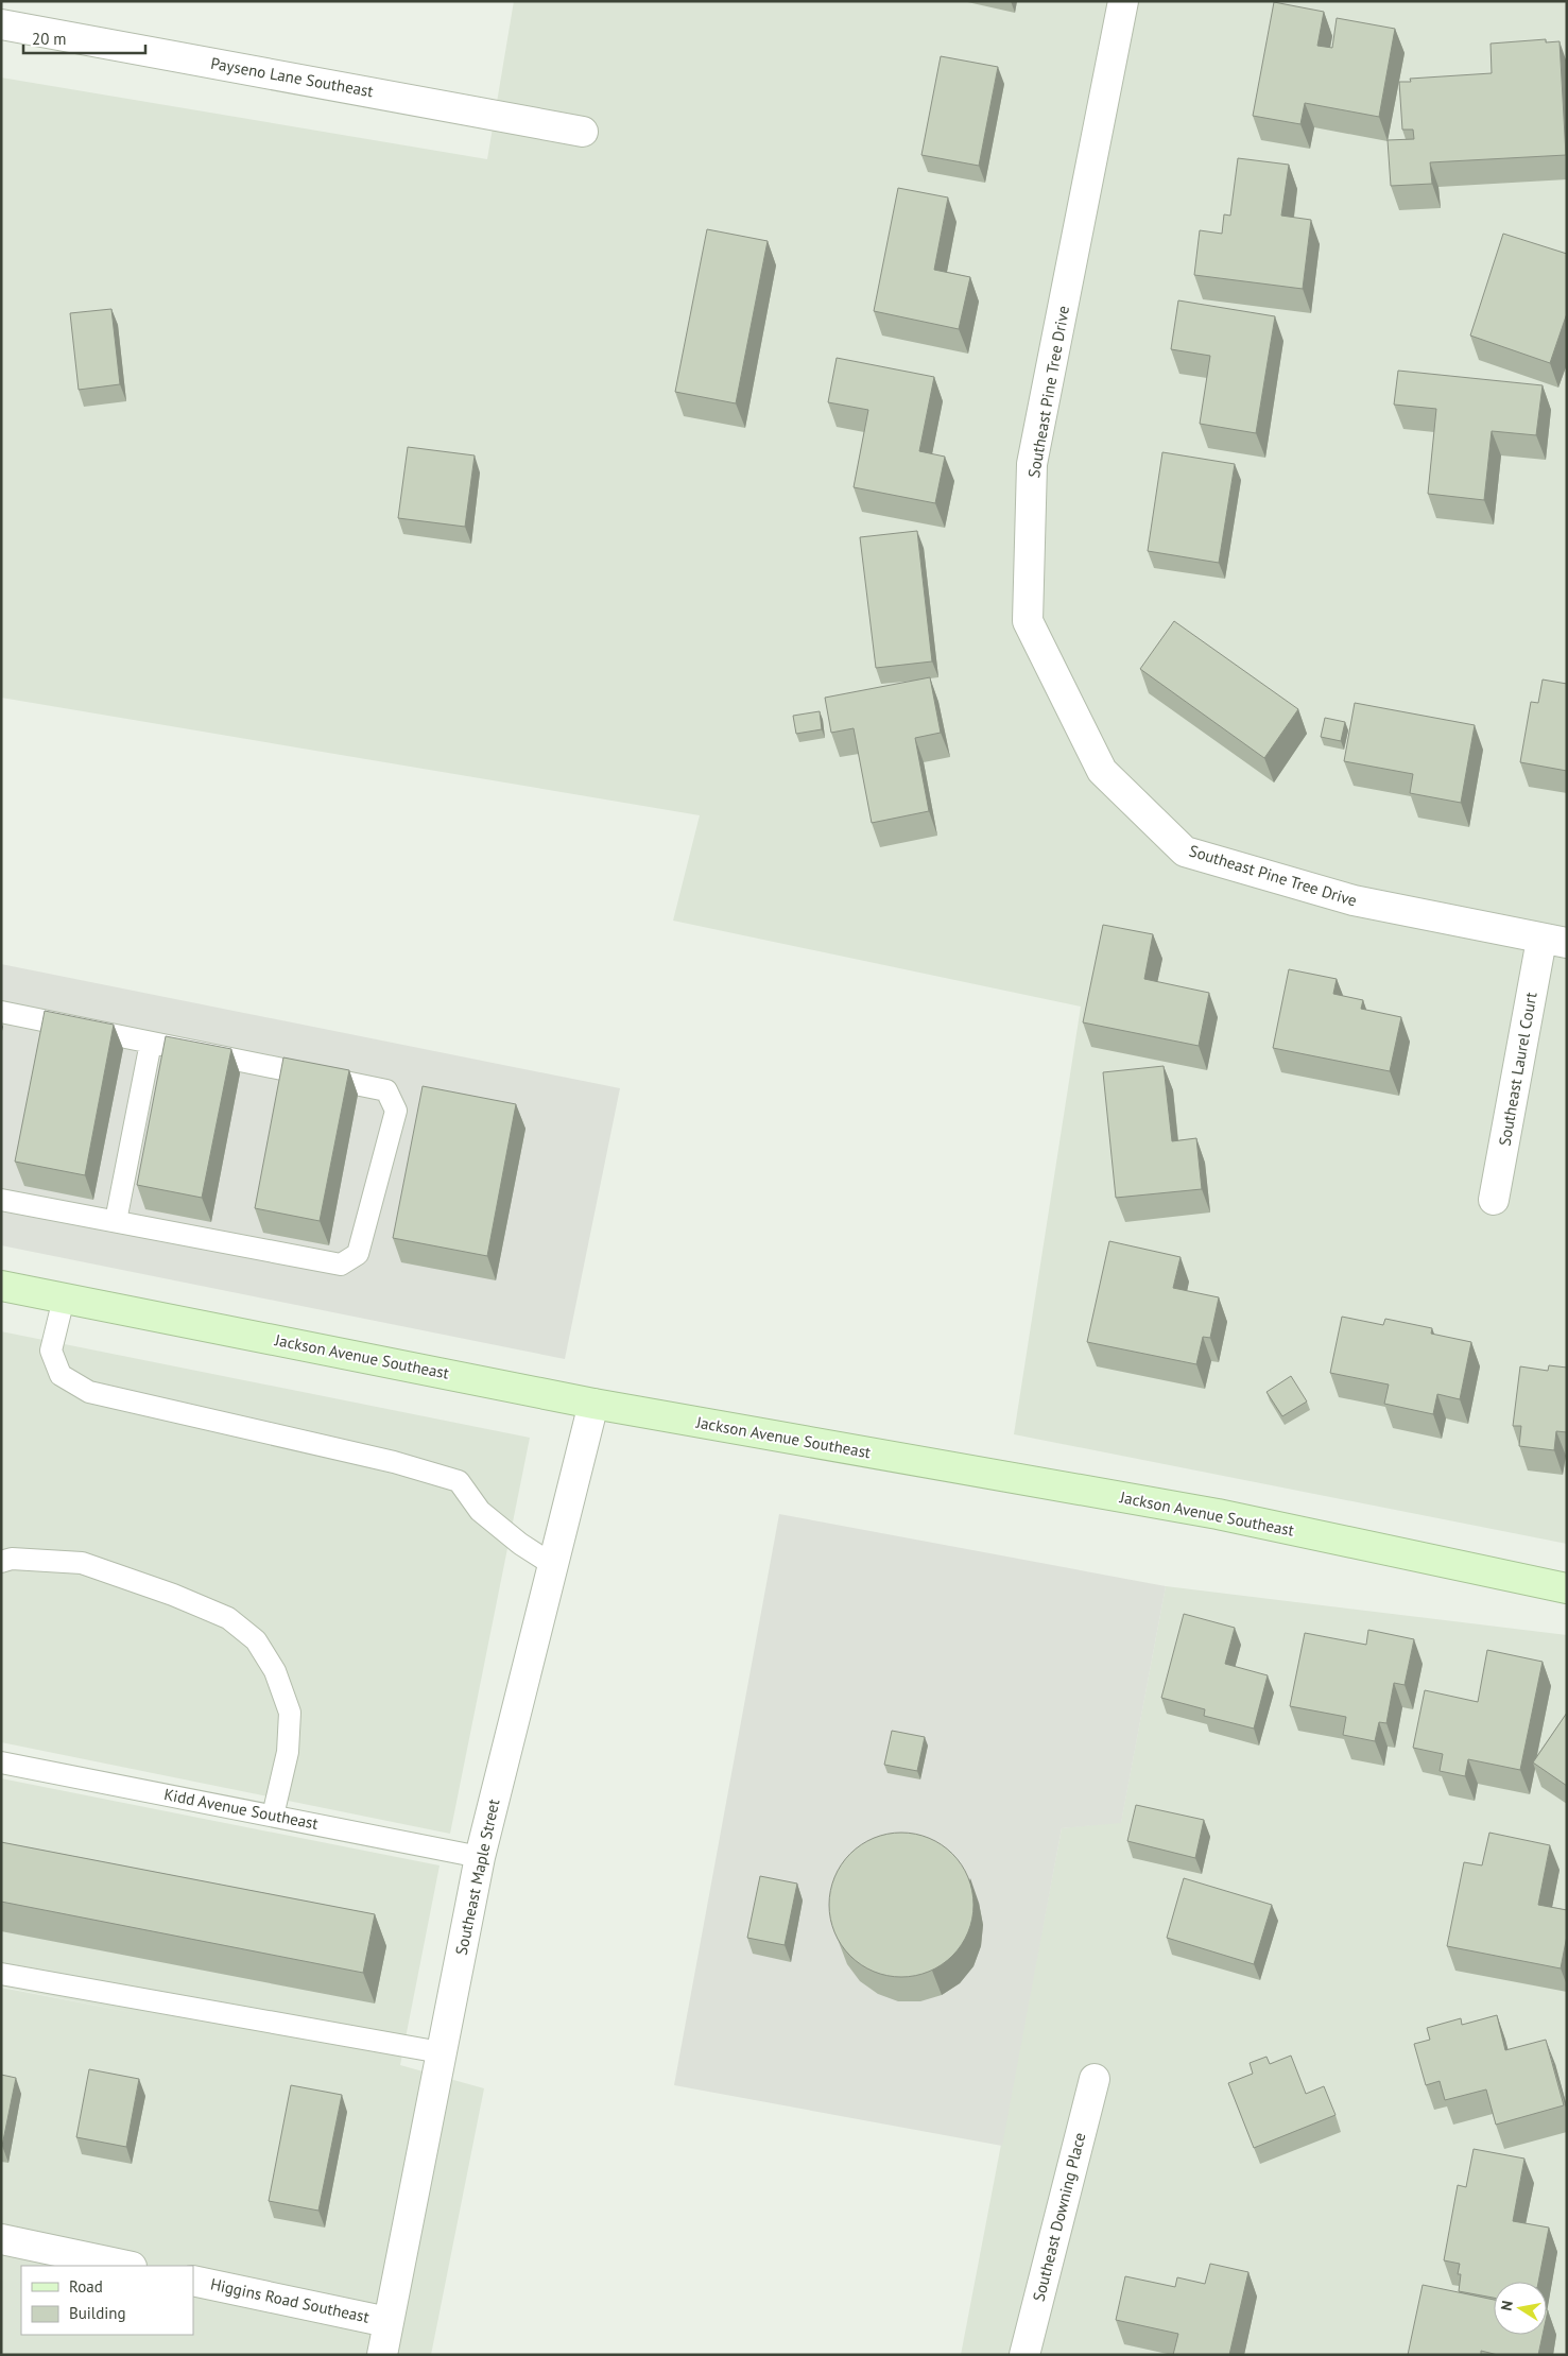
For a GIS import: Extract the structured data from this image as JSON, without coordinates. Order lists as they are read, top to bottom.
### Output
{
  "streets": {
    "main road": ["Jackson Avenue Southeast"],
    "street": [
      "Payseno Lane Southeast",
      "Southeast Pine Tree Drive",
      "Southeast Laurel Court",
      "Southeast Maple Street",
      "Southeast Downing Place",
      "Higgins Road Southeast"
    ],
    "lane": ["Kidd Avenue Southeast"]
  },
  "crossings": [
    ["Southeast Pine Tree Drive", "Southeast Laurel Court"],
    ["Jackson Avenue Southeast", "Southeast Maple Street"],
    ["Kidd Avenue Southeast", "Southeast Maple Street"],
    ["Southeast Maple Street", "Higgins Road Southeast"]
  ],
  "legend": ["Road", "Building"],
  "scale_bar": "20 m",
  "north": "left"
}
